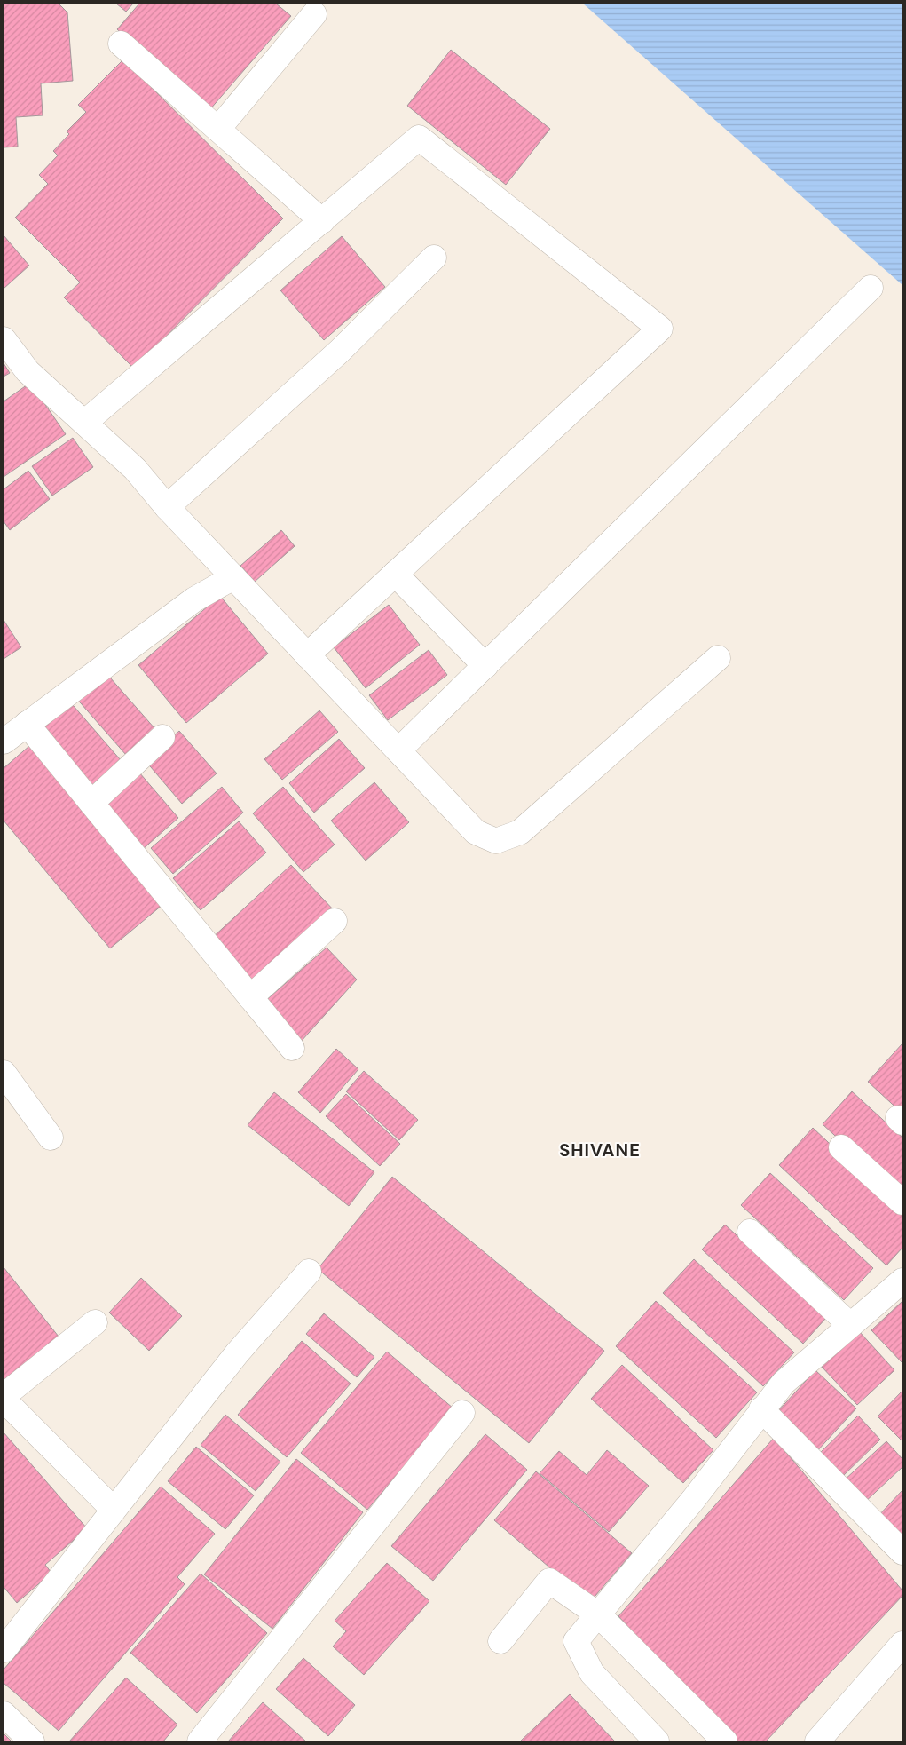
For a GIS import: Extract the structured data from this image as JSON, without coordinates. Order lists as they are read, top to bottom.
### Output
{
  "districts": ["SHIVANE"]
}
